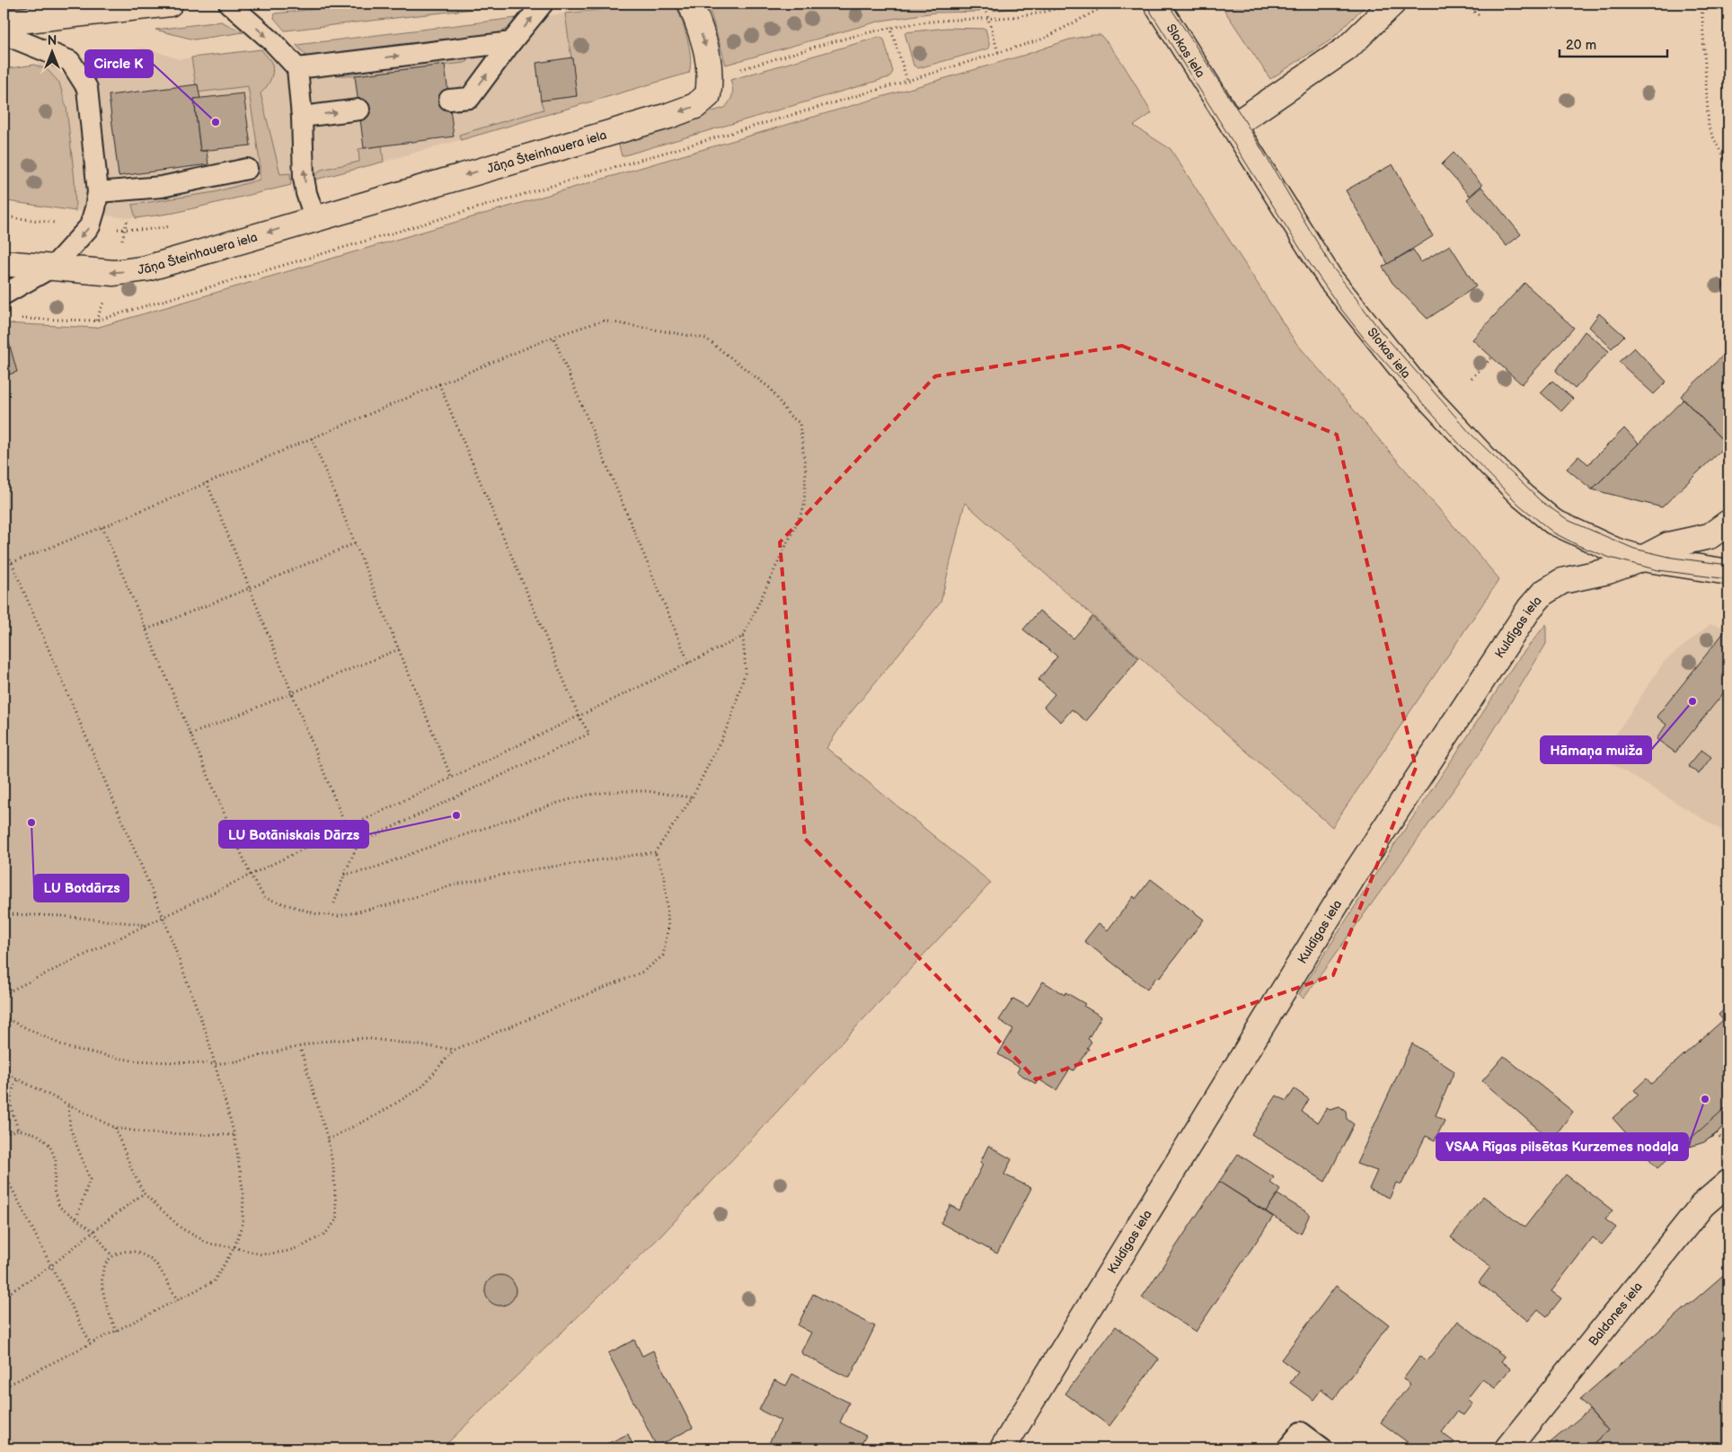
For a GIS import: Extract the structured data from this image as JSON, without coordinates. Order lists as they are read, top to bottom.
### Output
{
  "streets": {
    "street": [
      "Slokas iela",
      "Jāņa Šteinhauera iela",
      "Kuldīgas iela",
      "Baldones iela"
    ]
  },
  "crossings": [
    ["Slokas iela", "Kuldīgas iela"]
  ],
  "one_way": ["Jāņa Šteinhauera iela"],
  "places": [
    "Circle K",
    "Hāmaņa muiža",
    "LU Botāniskais Dārzs",
    "LU Botdārzs",
    "VSAA Rīgas pilsētas Kurzemes nodaļa"
  ],
  "scale_bar": "20 m",
  "north": "top"
}
